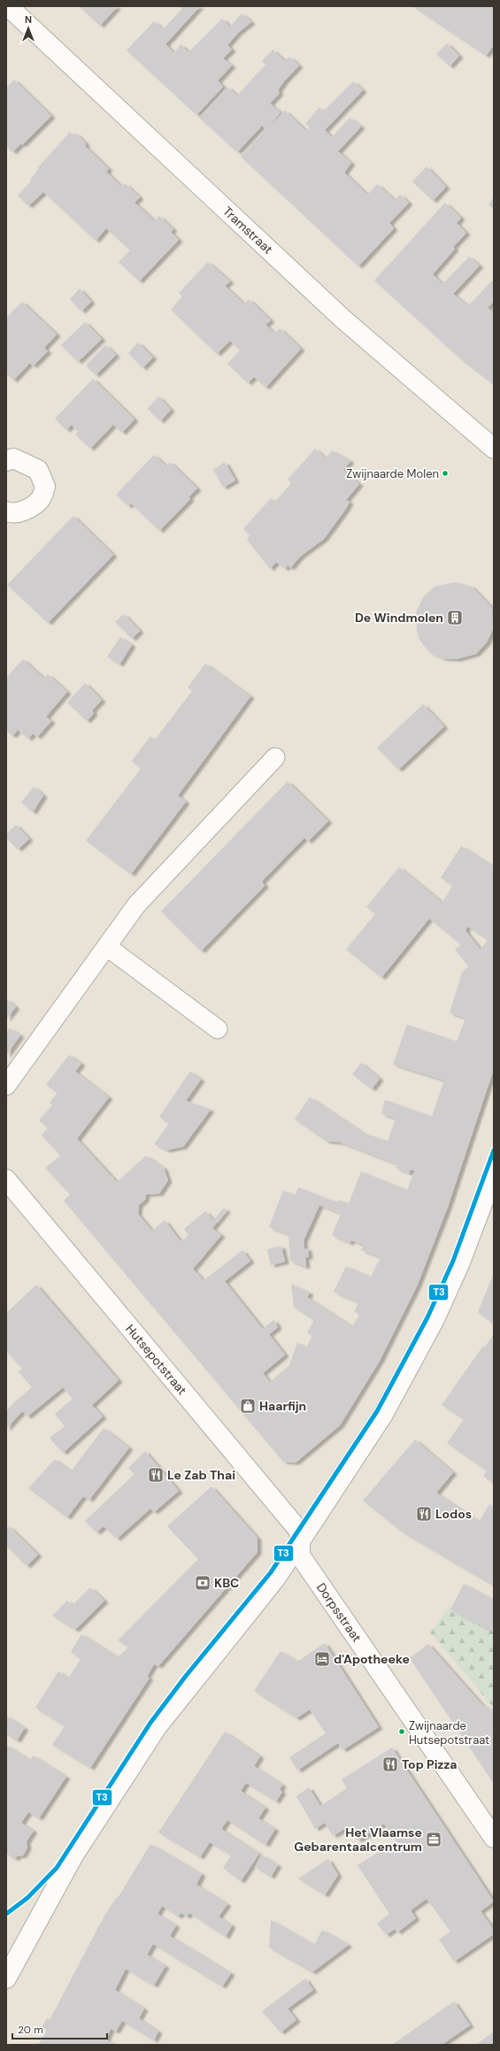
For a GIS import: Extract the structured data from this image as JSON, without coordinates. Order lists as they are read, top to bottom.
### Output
{
  "streets": {
    "street": ["Tramstraat", "Hutsepotstraat", "Dorpsstraat"]
  },
  "crossings": [
    ["Hutsepotstraat", "Dorpsstraat"]
  ],
  "places": {
    "other": ["Zwijnaarde Molen", "Zwijnaarde Hutsepotstraat"],
    "building": ["De Windmolen"],
    "shop": ["Haarfijn"],
    "restaurant": ["Le Zab Thai", "Lodos", "Top Pizza"],
    "bank": ["KBC"],
    "hotel": ["d'Apotheeke"],
    "office": ["Het Vlaamse Gebarentaalcentrum"]
  },
  "lines": ["transit line T3"],
  "scale_bar": "20 m",
  "north": "top"
}
